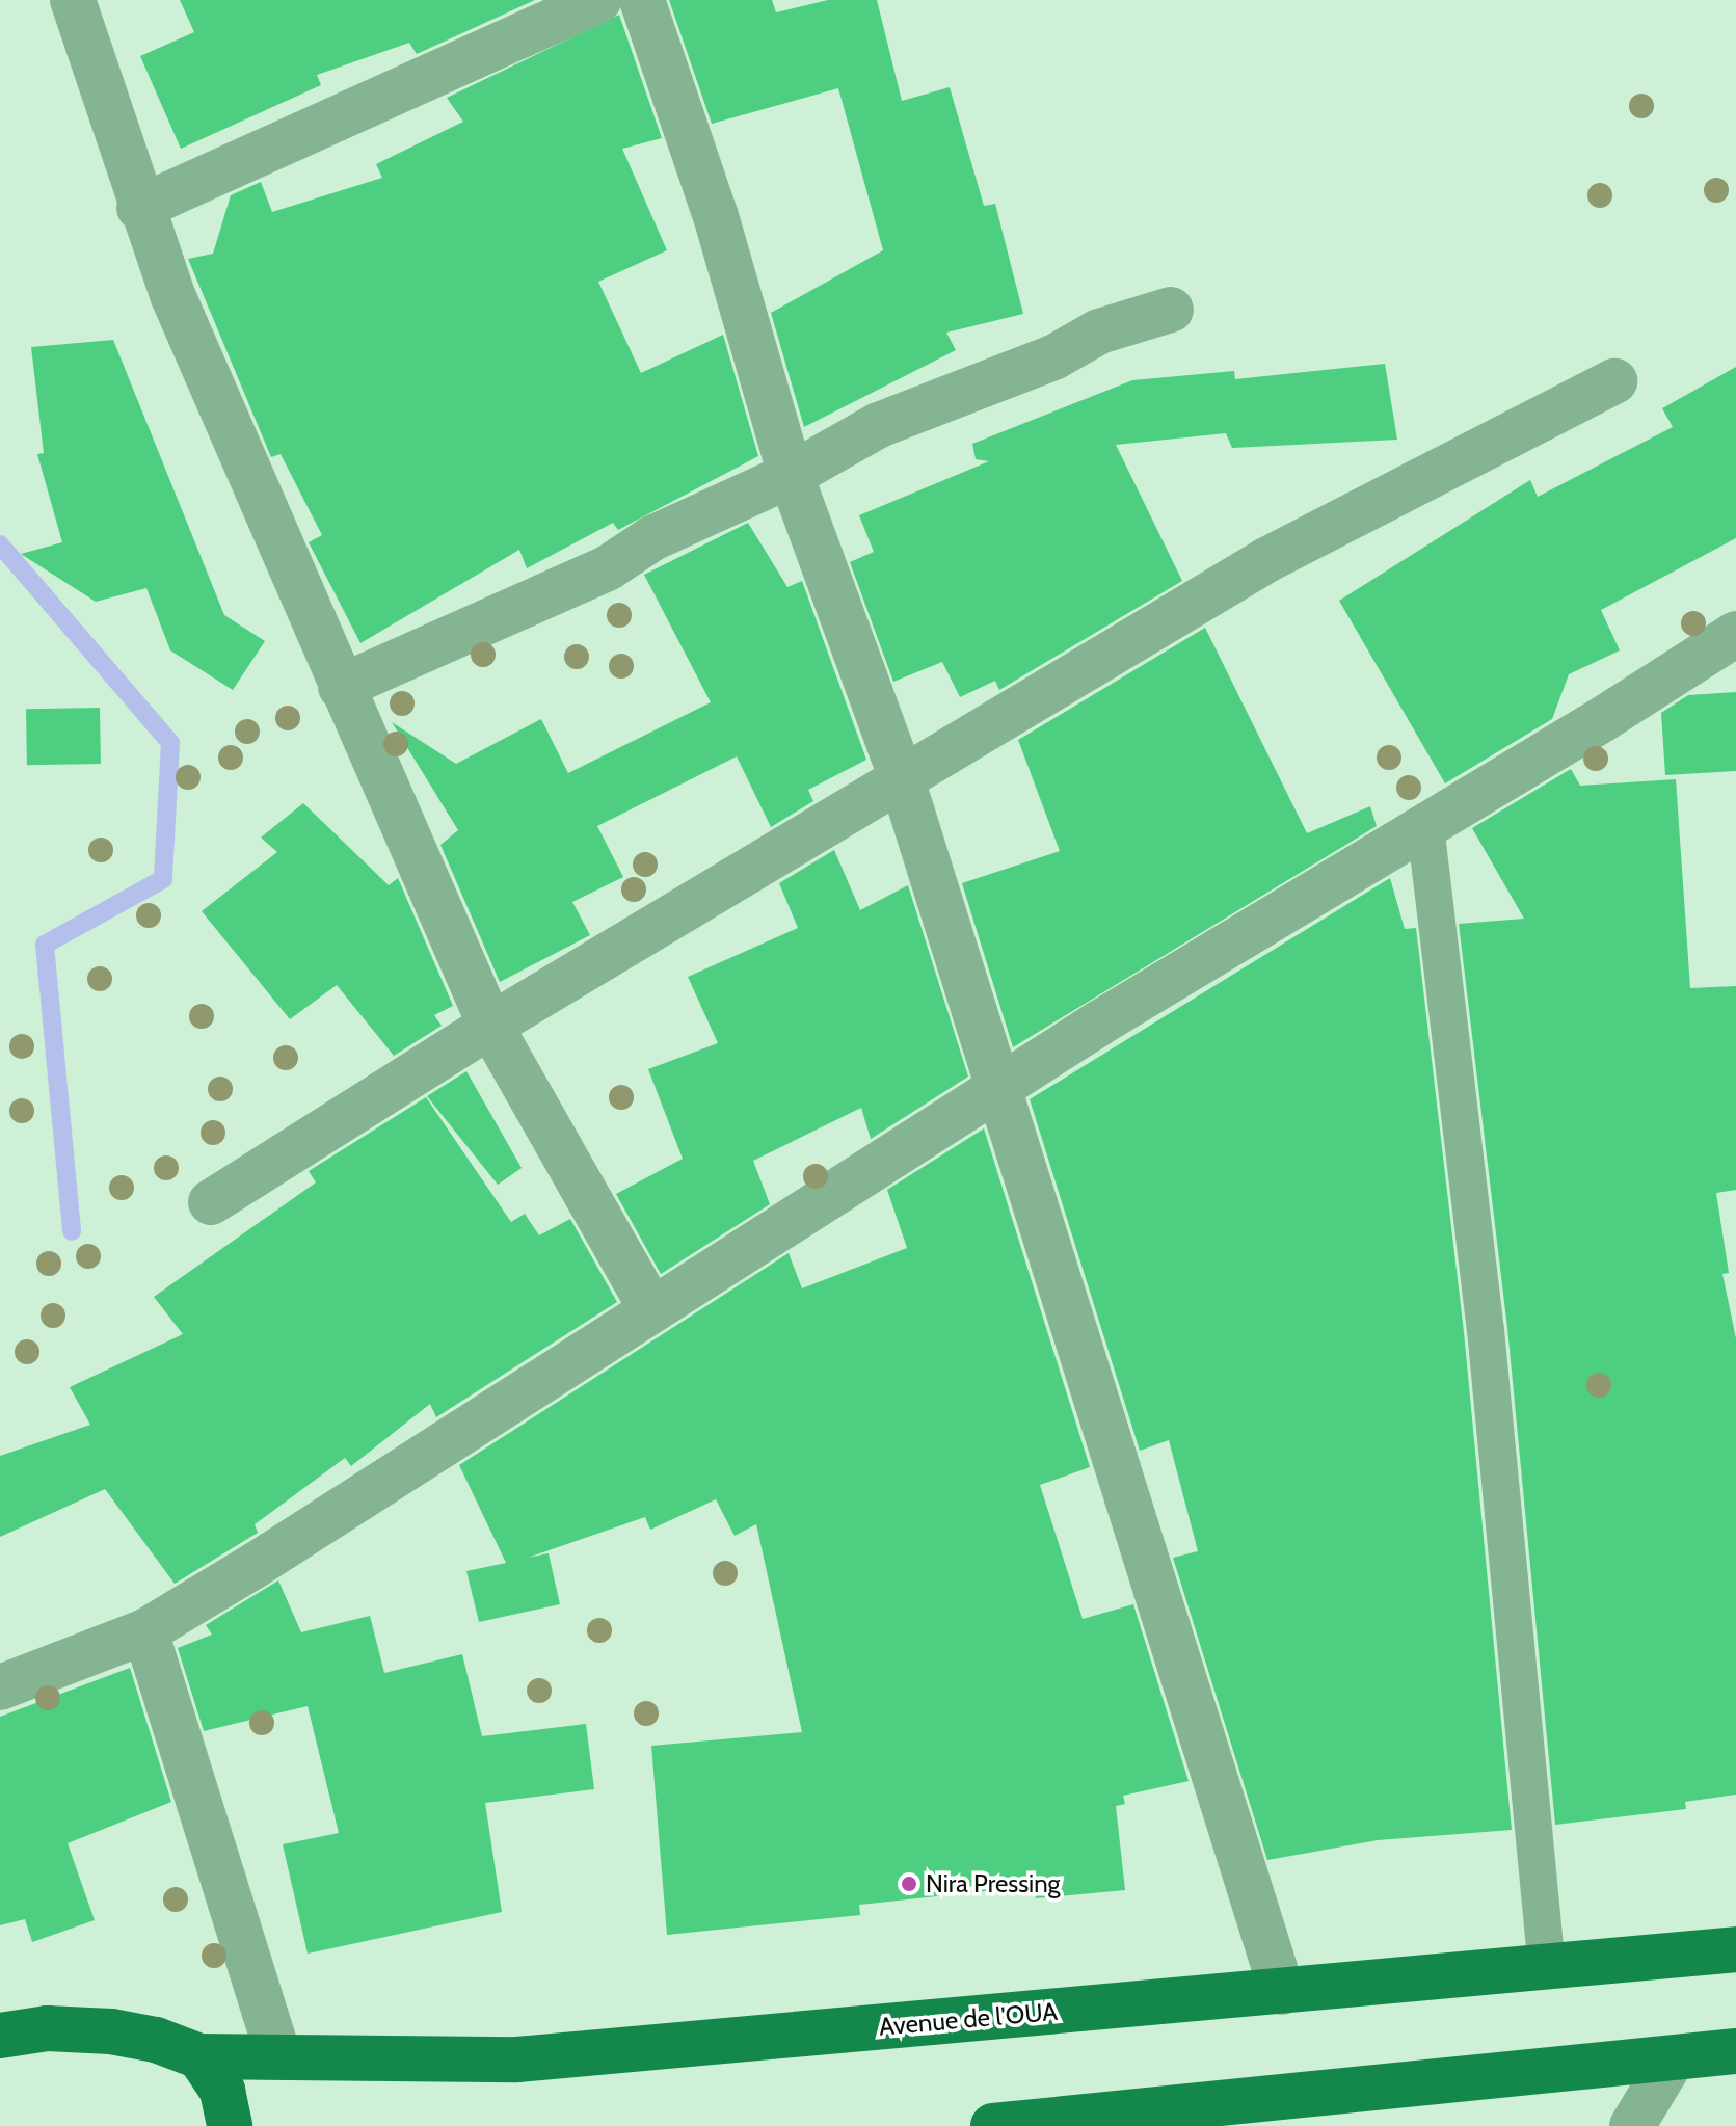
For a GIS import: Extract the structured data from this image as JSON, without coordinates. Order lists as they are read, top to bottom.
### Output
{
  "streets": {
    "main road": ["Avenue de l'OUA"]
  },
  "places": ["Nira Pressing"]
}
